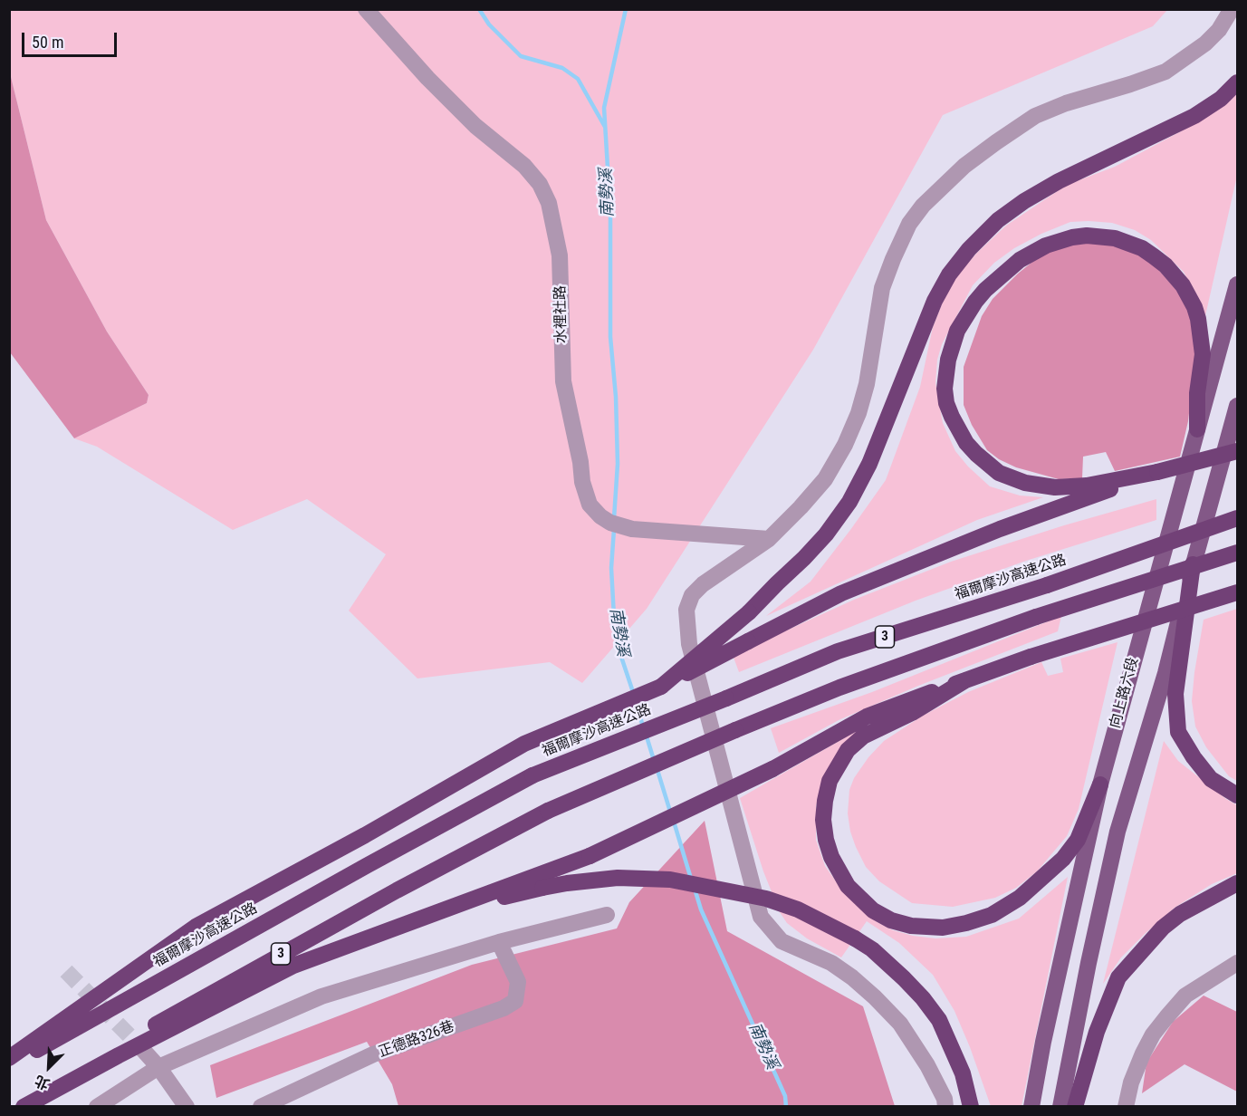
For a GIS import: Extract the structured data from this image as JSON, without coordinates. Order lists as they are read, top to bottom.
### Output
{
  "streets": {
    "highway": ["福爾摩沙高速公路", "3"],
    "main road": ["向上路六段"],
    "street": ["水裡社路", "正德路326巷"]
  },
  "water": ["南勢溪"],
  "scale_bar": "50 m",
  "north": "bottom left"
}
